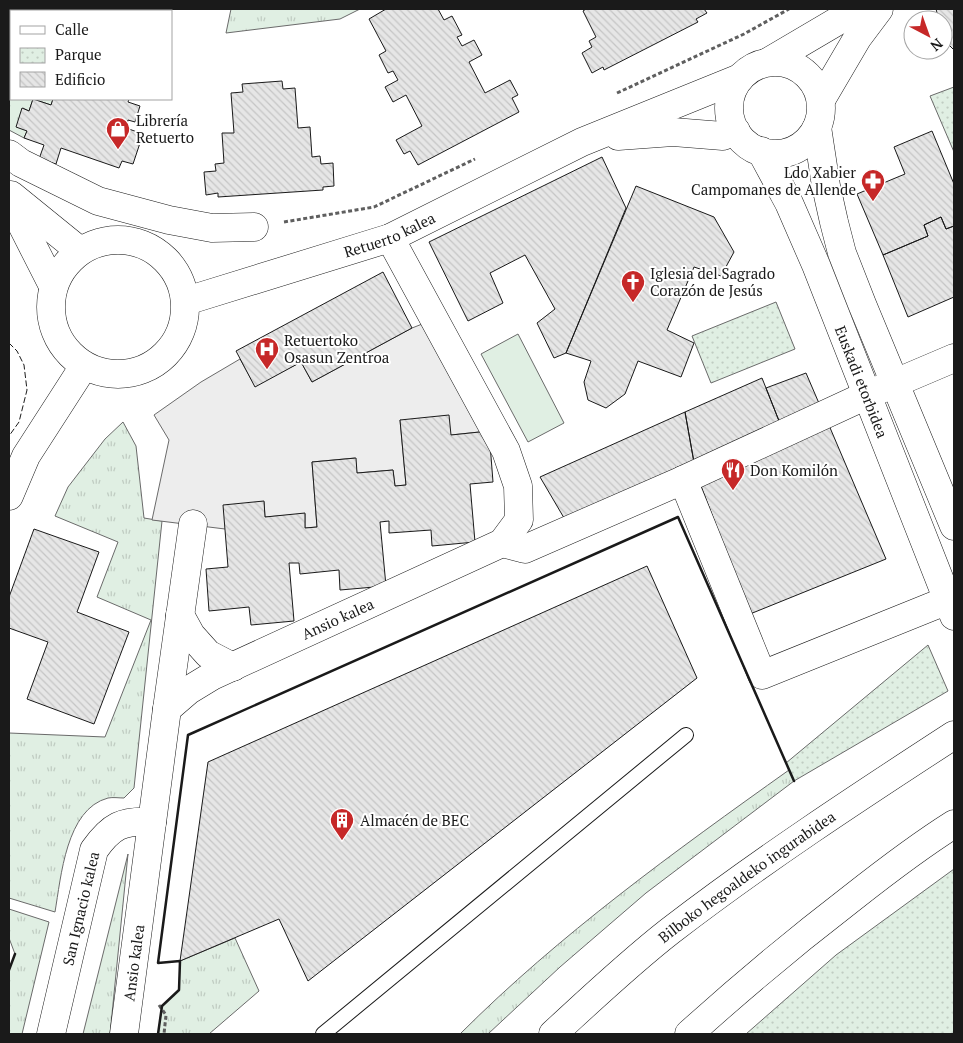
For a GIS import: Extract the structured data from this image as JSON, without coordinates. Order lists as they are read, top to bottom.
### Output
{
  "streets": {
    "main road": [
      "Retuerto kalea",
      "Euskadi etorbidea",
      "Ansio kalea",
      "Bilboko hegoaldeko ingurabidea",
      "San Ignacio kalea"
    ]
  },
  "crossings": [
    ["Retuerto kalea", "Ansio kalea"],
    ["Ansio kalea", "San Ignacio kalea"]
  ],
  "places": {
    "shop": ["Librería Retuerto"],
    "pharmacy": ["Ldo Xabier Campomanes de Allende"],
    "church": ["Iglesia del Sagrado Corazón de Jesús"],
    "hospital": ["Retuertoko Osasun Zentroa"],
    "restaurant": ["Don Komilón"],
    "building": ["Almacén de BEC"]
  },
  "legend": ["Calle", "Parque", "Edificio"],
  "north": "bottom right"
}
